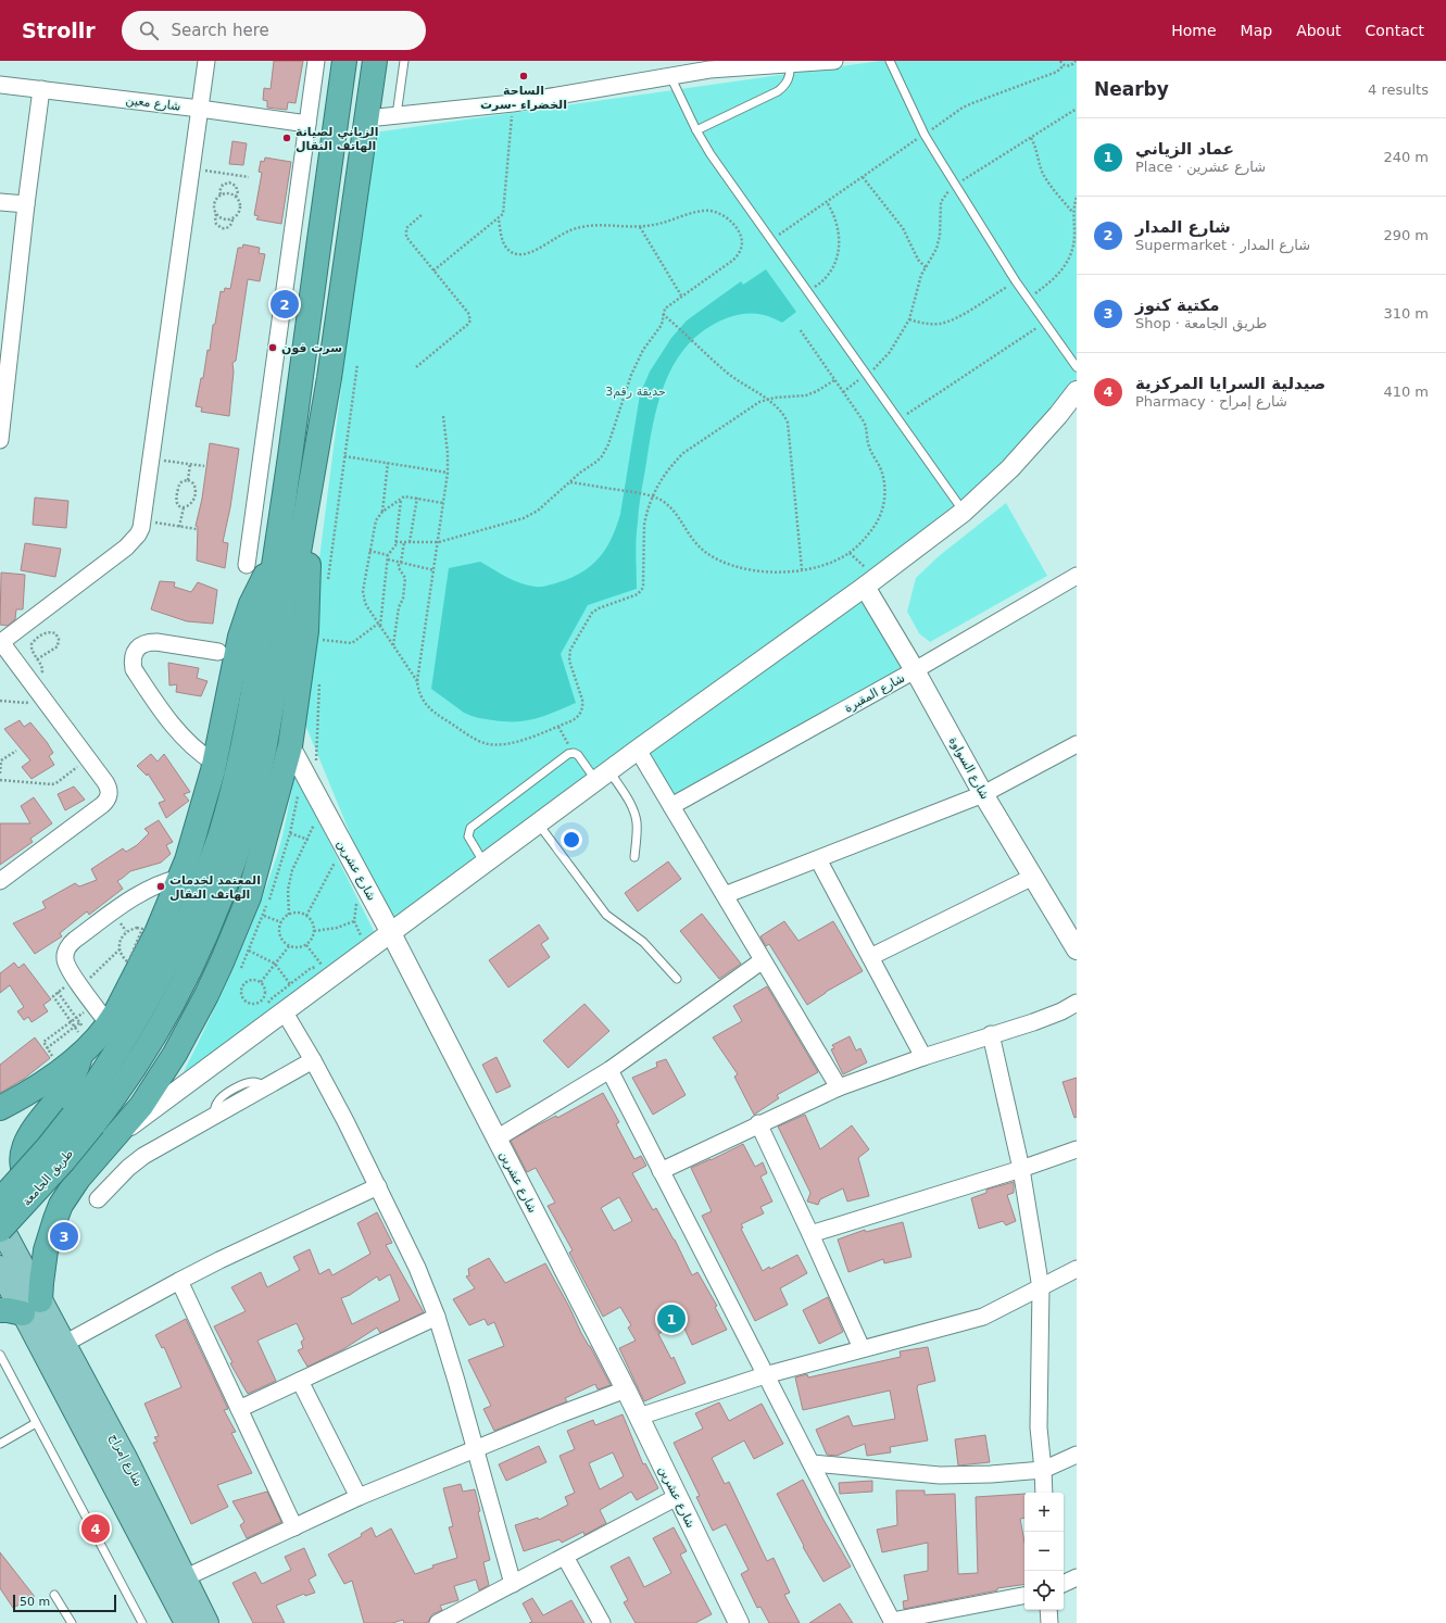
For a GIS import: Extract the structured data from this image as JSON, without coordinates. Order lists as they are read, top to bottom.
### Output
{
  "streets": {
    "highway": ["طريق الجامعة"],
    "main road": ["شارع إمراح"],
    "street": [
      "شارع معين",
      "شارع المقبرة",
      "شارع السواوة",
      "شارع عشرين"
    ]
  },
  "crossings": [
    ["شارع المقبرة", "شارع السواوة"]
  ],
  "parks": ["حديقة رقم3"],
  "places": [
    "الساحة الخضراء -سرت",
    "الزياني لصيانة الهاتف النقال",
    "سرت فون",
    "المعتمد لخدمات الهاتف النقال"
  ],
  "scale_bar": "50 m",
  "page": {
    "header": "Strollr",
    "search": "Search here",
    "nav": [
      "Home",
      "Map",
      "About",
      "Contact"
    ],
    "heading": ["Nearby", "4 results"],
    "list": [
      {
        "mark": "1",
        "name": "عماد الزياني",
        "note": "Place · شارع عشرين",
        "value": "240 m"
      },
      {
        "mark": "2",
        "name": "شارع المدار",
        "note": "Supermarket · شارع المدار",
        "value": "290 m"
      },
      {
        "mark": "3",
        "name": "مكتية كنوز",
        "note": "Shop · طريق الجامعة",
        "value": "310 m"
      },
      {
        "mark": "4",
        "name": "صيدلية السرايا المركزية",
        "note": "Pharmacy · شارع إمراح",
        "value": "410 m"
      }
    ],
    "pins": [
      "2",
      "3",
      "1",
      "4"
    ],
    "map_buttons": ["+", "−"],
    "scale": "50 m"
  }
}
